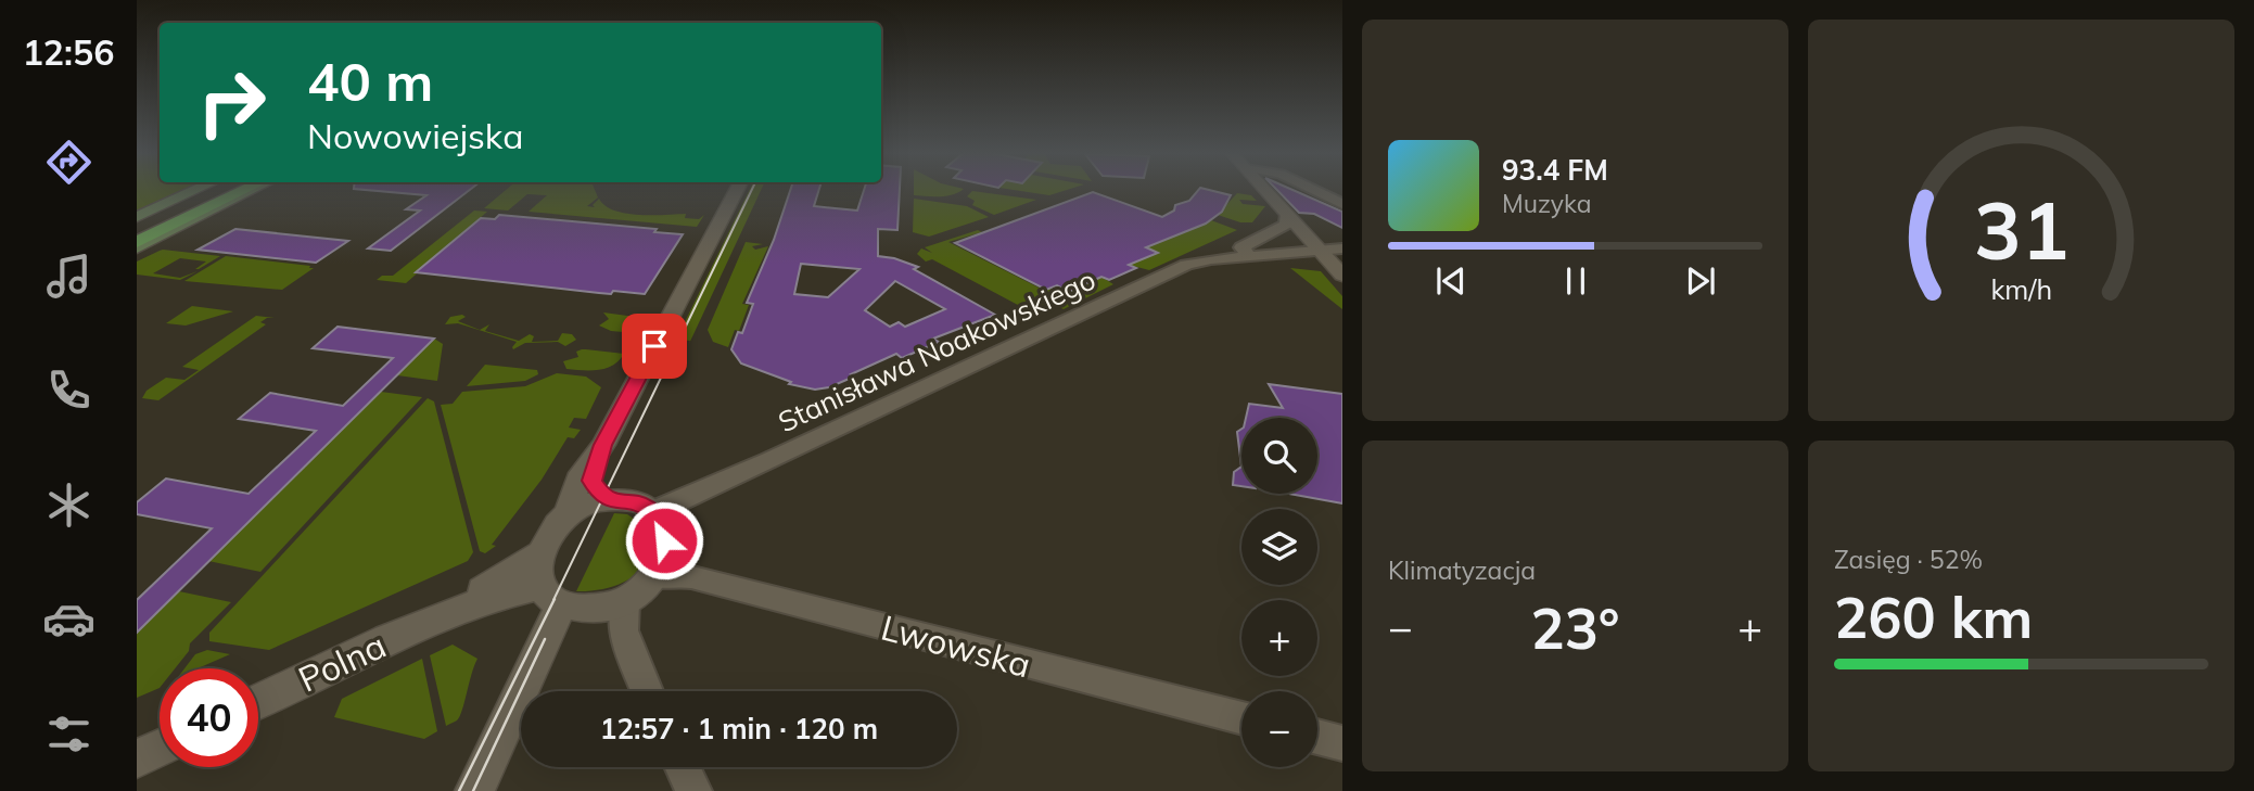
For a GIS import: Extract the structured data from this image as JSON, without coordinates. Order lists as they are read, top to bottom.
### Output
{
  "streets": {
    "street": ["Stanisława Noakowskiego", "Lwowska", "Polna"]
  },
  "crossings": [
    ["Stanisława Noakowskiego", "Lwowska"],
    ["Stanisława Noakowskiego", "Polna"],
    ["Lwowska", "Polna"]
  ],
  "page": {
    "tabs": "12:56",
    "turn": ["40 m", "Nowowiejska"],
    "song": ["93.4 FM", "Muzyka"],
    "map_buttons": ["+", "−"],
    "tile": [
      "Klimatyzacja",
      ["Zasięg · 52%", "260 km"]
    ],
    "heat": ["−", "23°", "+"],
    "limit": "40",
    "trip": "12:57 · 1 min · 120 m",
    "gauge": ["31", "km/h"]
  }
}
